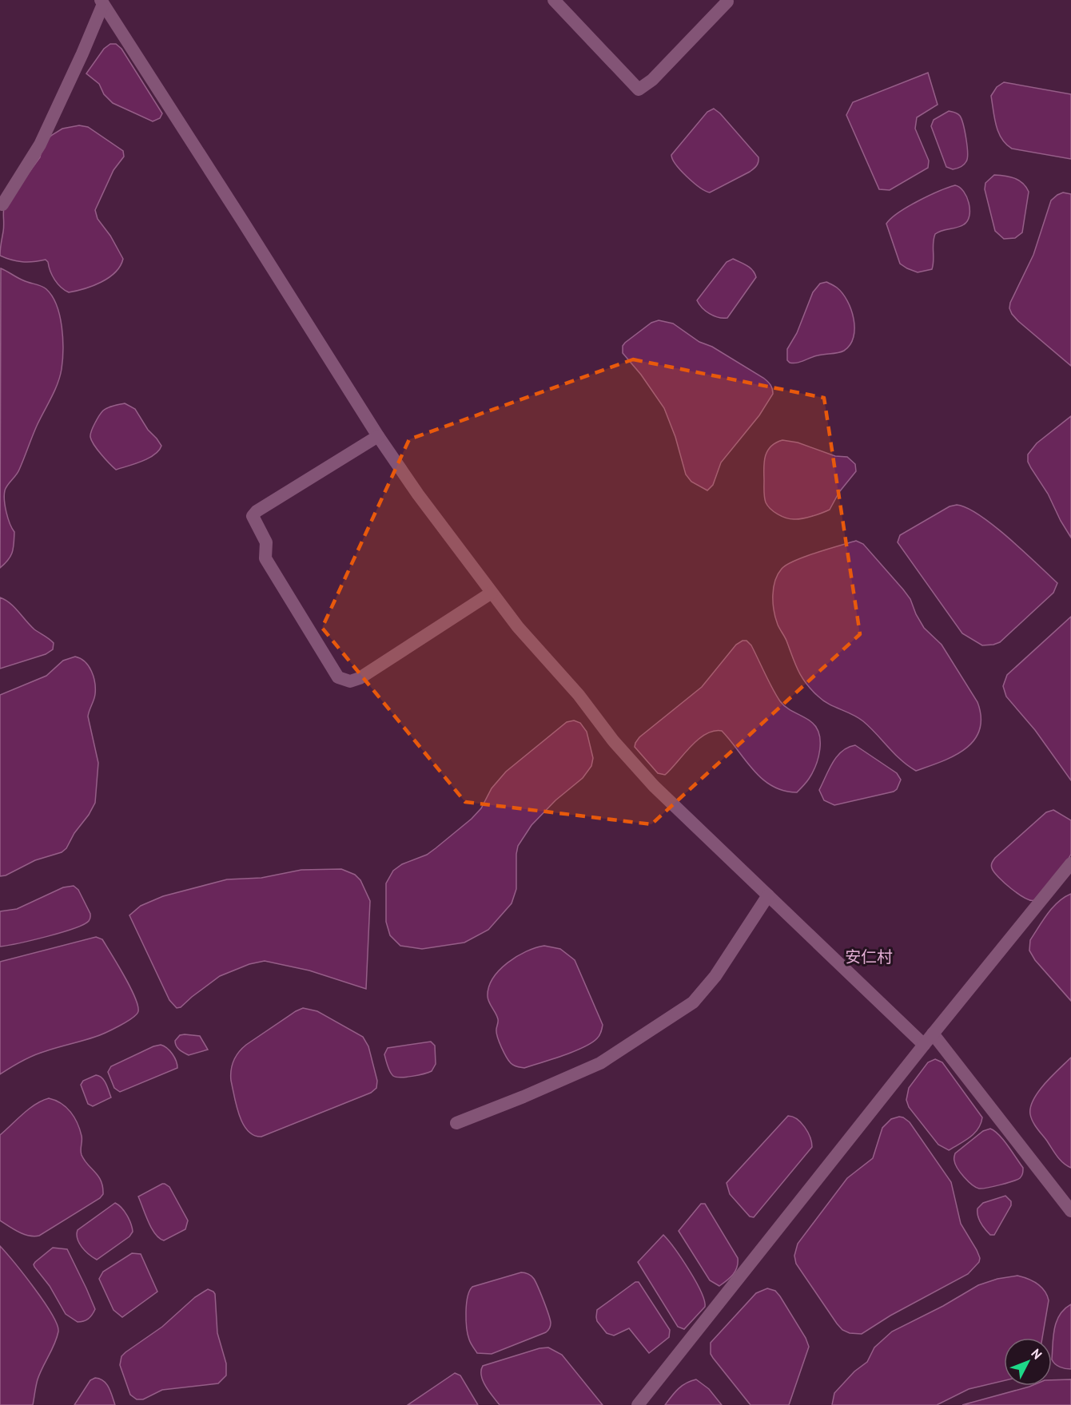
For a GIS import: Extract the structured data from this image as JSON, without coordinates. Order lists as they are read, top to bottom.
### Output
{
  "districts": ["安仁村"],
  "north": "top right"
}
